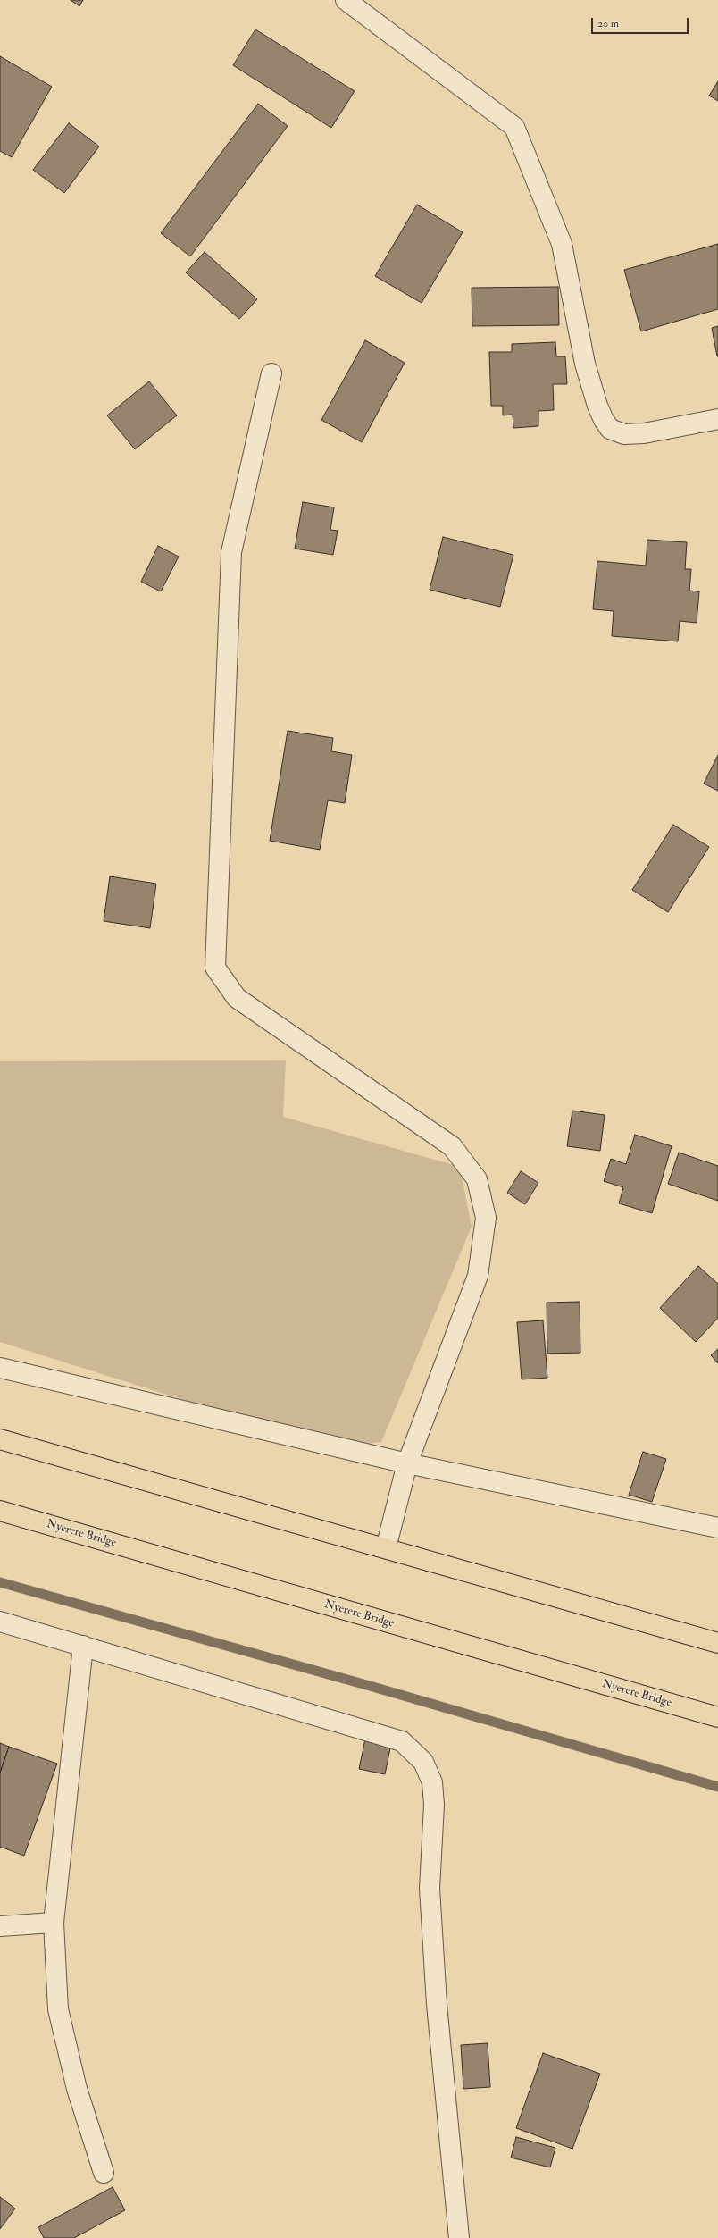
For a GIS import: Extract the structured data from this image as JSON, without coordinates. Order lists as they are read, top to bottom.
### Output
{
  "streets": {
    "main road": ["Nyerere Bridge"]
  },
  "scale_bar": "20 m"
}
